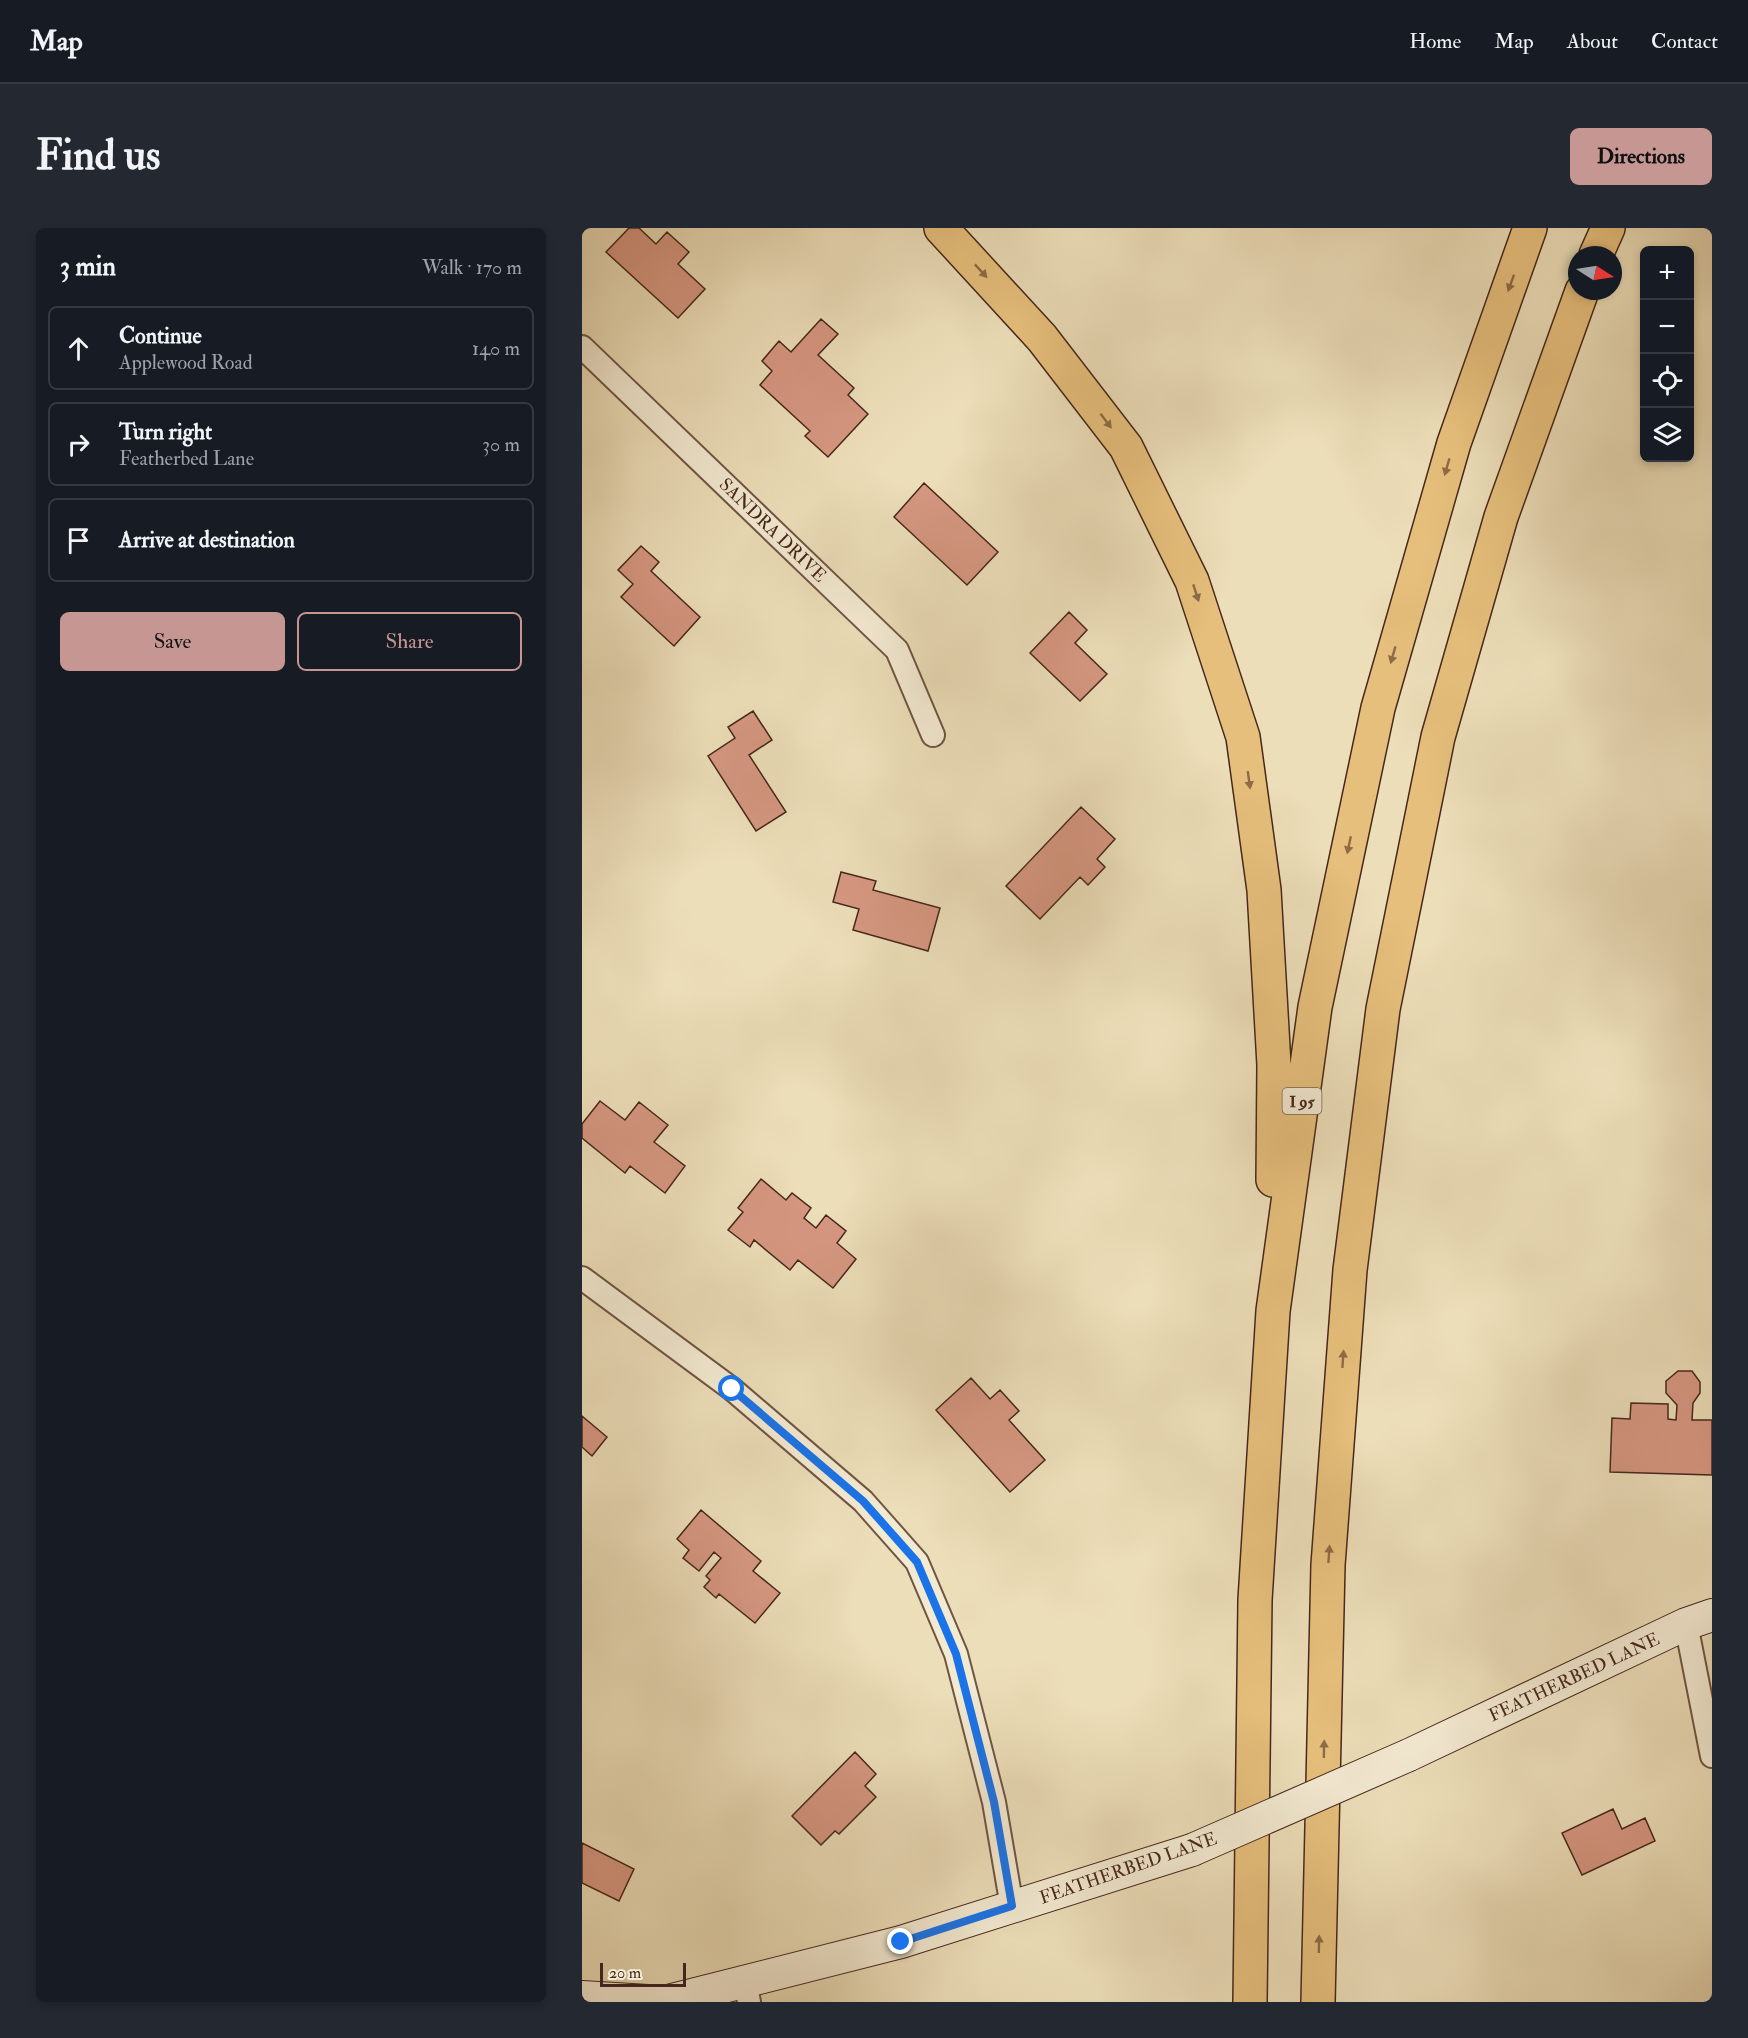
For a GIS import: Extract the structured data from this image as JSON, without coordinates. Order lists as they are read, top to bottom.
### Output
{
  "streets": {
    "highway": ["I 95"],
    "street": ["SANDRA DRIVE", "FEATHERBED LANE"]
  },
  "scale_bar": "20 m",
  "north": "right",
  "page": {
    "header": "Map",
    "nav": [
      "Home",
      "Map",
      "About",
      "Contact"
    ],
    "buttons": [
      "Directions",
      ["Save", "Share"]
    ],
    "title": "Find us",
    "heading": ["3 min", "Walk · 170 m"],
    "map_buttons": ["+", "−"],
    "list": [
      ["Continue", "Applewood Road", "140 m"],
      ["Turn right", "Featherbed Lane", "30 m"],
      "Arrive at destination"
    ],
    "scale": "20 m"
  }
}
